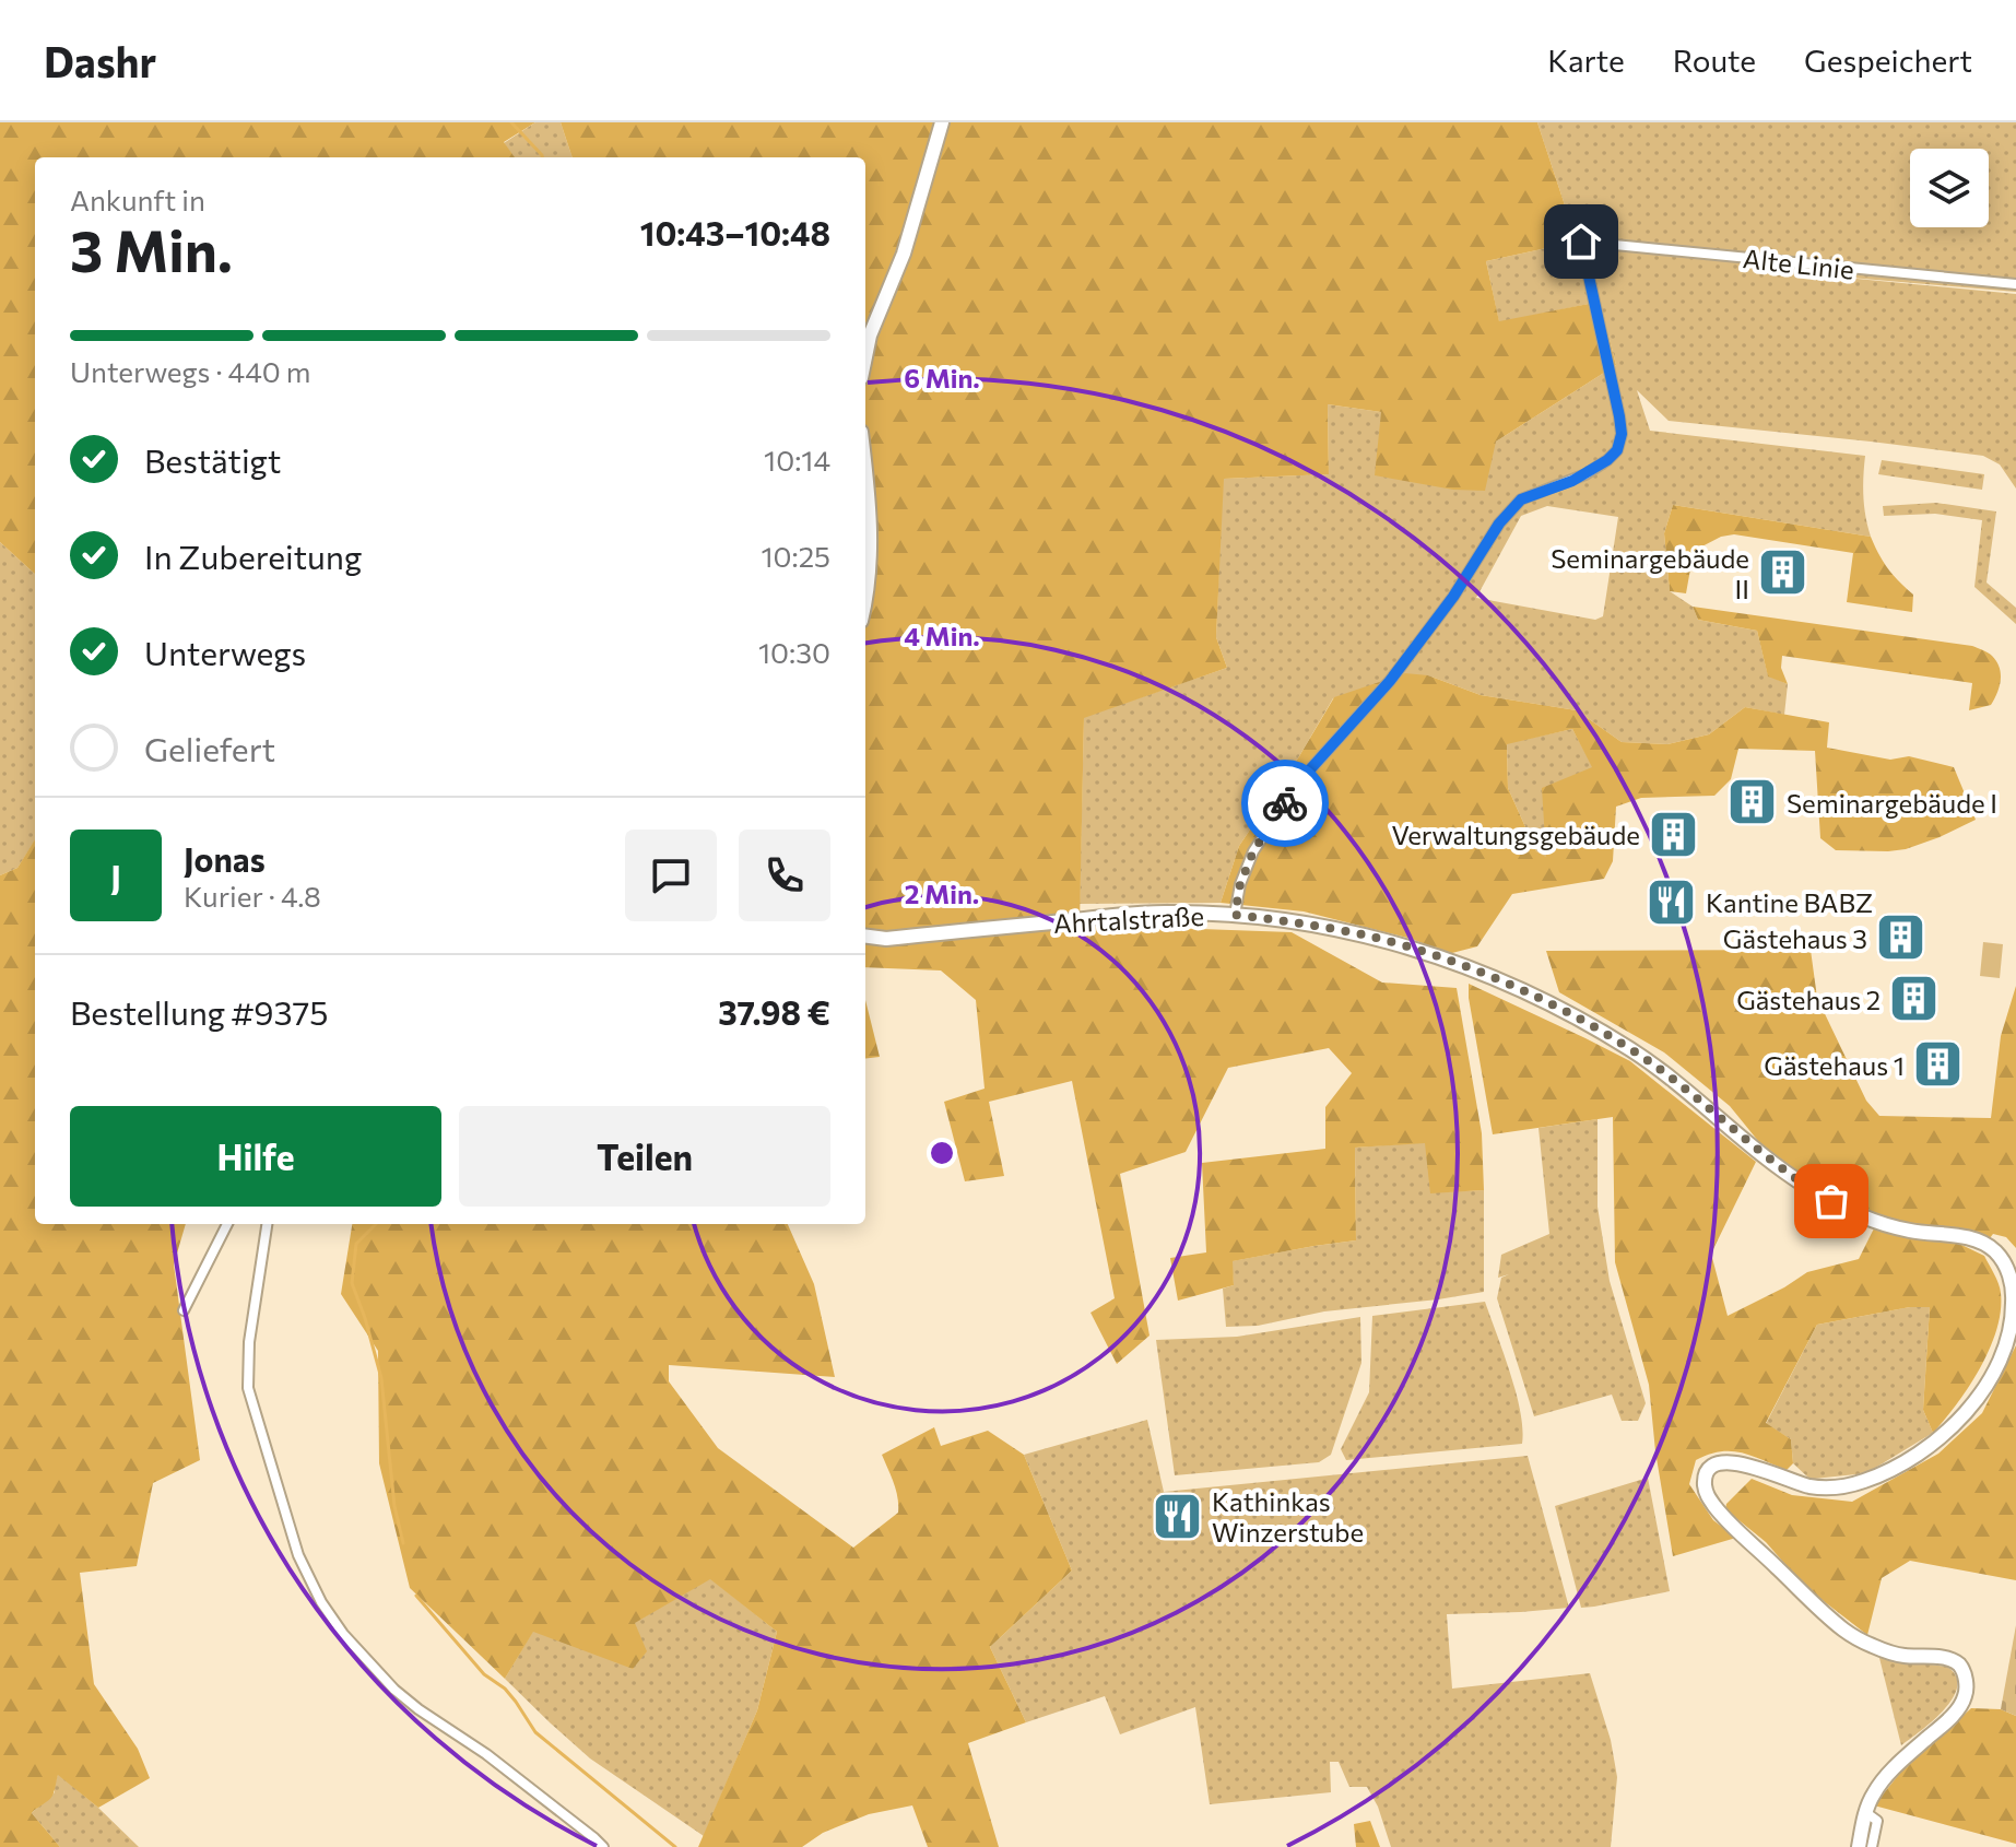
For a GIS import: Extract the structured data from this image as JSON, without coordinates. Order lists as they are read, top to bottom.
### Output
{
  "streets": {
    "main road": ["Ahrtalstraße"],
    "street": ["Alte Linie"]
  },
  "crossings": [
    ["Alte Linie", "Ahrtalstraße"]
  ],
  "places": {
    "building": [
      "Seminargebäude II",
      "Seminargebäude I",
      "Verwaltungsgebäude",
      "Gästehaus 3",
      "Gästehaus 2",
      "Gästehaus 1"
    ],
    "restaurant": ["Kantine BABZ", "Kathinkas Winzerstube"]
  },
  "page": {
    "header": "Dashr",
    "nav": ["Karte", "Route", "Gespeichert"],
    "heading": ["3 Min.", "Ankunft in", "10:43–10:48"],
    "panel": [
      "Jonas",
      "Kurier · 4.8",
      "Bestellung #9375",
      "37.98 €"
    ],
    "bar": "Unterwegs · 440 m",
    "list": [
      ["Bestätigt", "10:14"],
      ["In Zubereitung", "10:25"],
      ["Unterwegs", "10:30"],
      "Geliefert"
    ],
    "round": "J",
    "buttons": ["Hilfe", "Teilen"]
  },
  "rings": ["6 Min.", "4 Min.", "2 Min."]
}
